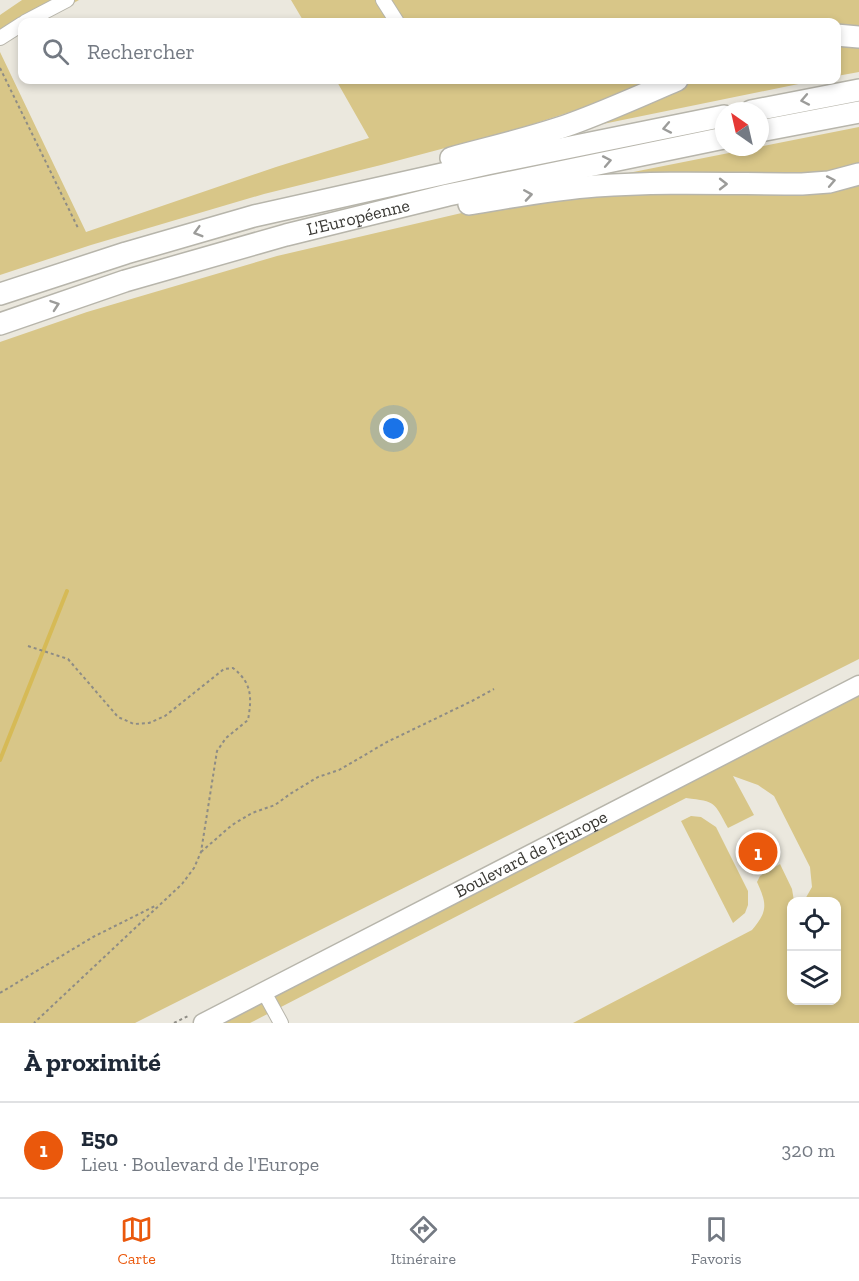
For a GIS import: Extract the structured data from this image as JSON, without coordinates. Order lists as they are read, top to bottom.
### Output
{
  "streets": {
    "highway": ["L'Européenne"],
    "main road": ["Boulevard de l'Europe"]
  },
  "north": "top left",
  "page": {
    "search": "Rechercher",
    "pins": "1",
    "heading": "À proximité",
    "list": [
      {
        "mark": "1",
        "name": "E50",
        "note": "Lieu · Boulevard de l'Europe",
        "value": "320 m"
      }
    ],
    "nav": ["Carte", "Itinéraire", "Favoris"]
  }
}
